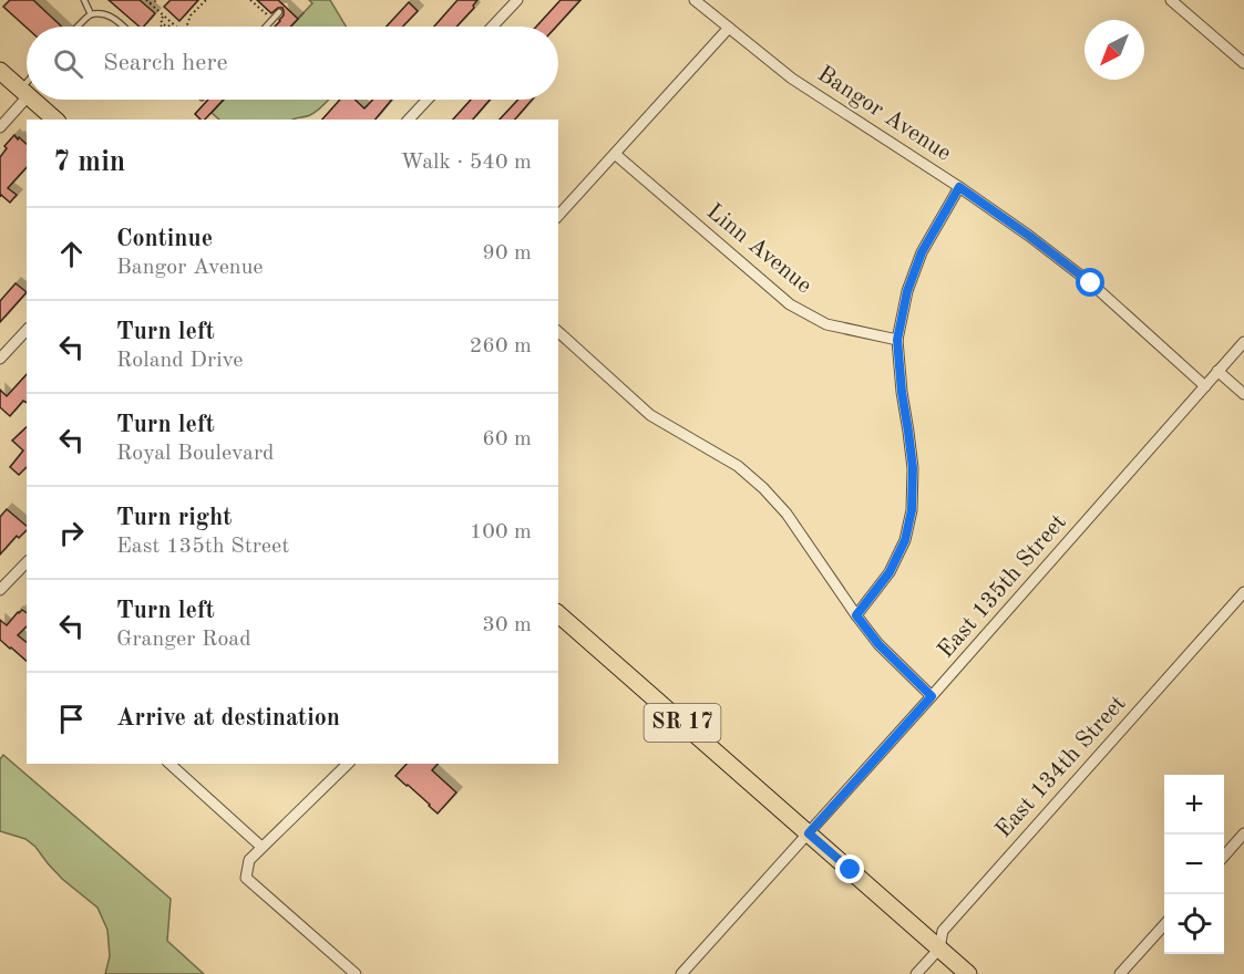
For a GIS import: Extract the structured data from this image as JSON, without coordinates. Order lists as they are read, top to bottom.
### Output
{
  "streets": {
    "main road": ["SR 17"],
    "street": [
      "Bangor Avenue",
      "Linn Avenue",
      "East 135th Street",
      "East 134th Street"
    ]
  },
  "crossings": [
    ["Bangor Avenue", "East 135th Street"],
    ["East 135th Street", "SR 17"],
    ["SR 17", "East 134th Street"]
  ],
  "north": "bottom left",
  "page": {
    "search": "Search here",
    "heading": ["7 min", "Walk · 540 m"],
    "list": [
      ["Continue", "Bangor Avenue", "90 m"],
      ["Turn left", "Roland Drive", "260 m"],
      ["Turn left", "Royal Boulevard", "60 m"],
      ["Turn right", "East 135th Street", "100 m"],
      ["Turn left", "Granger Road", "30 m"],
      "Arrive at destination"
    ],
    "map_buttons": ["+", "−"]
  }
}
